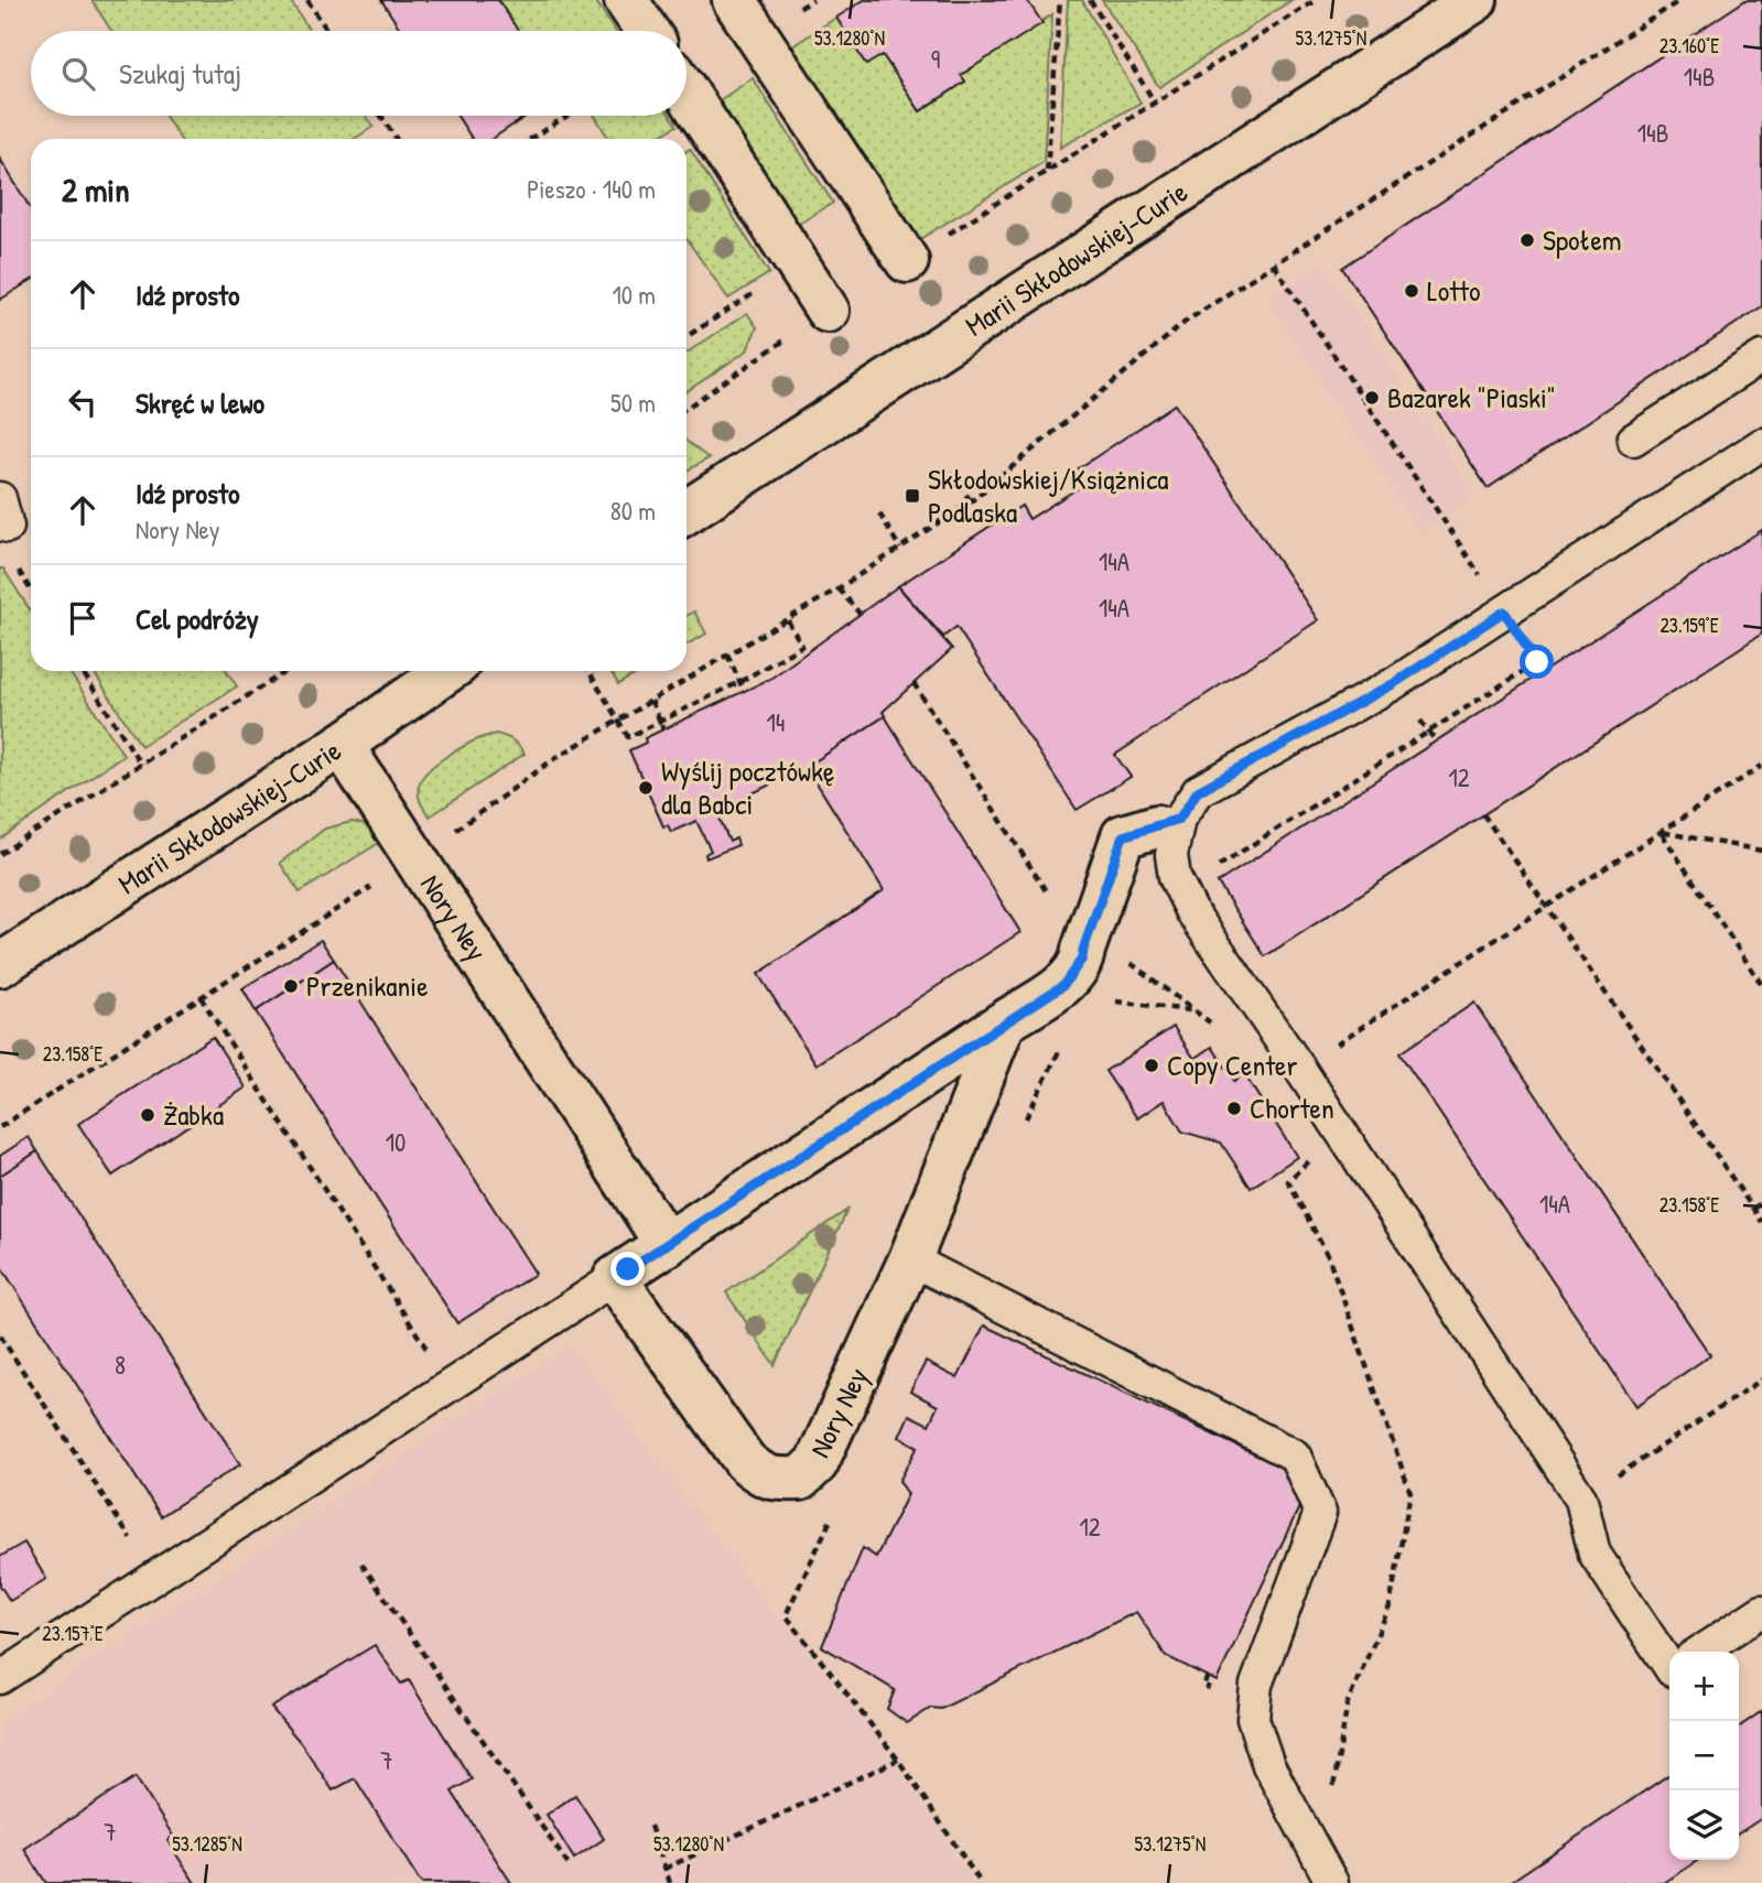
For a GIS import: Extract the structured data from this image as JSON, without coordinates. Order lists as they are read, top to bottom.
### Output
{
  "streets": {
    "street": ["Marii Skłodowskiej-Curie", "Nory Ney"]
  },
  "crossings": [
    ["Marii Skłodowskiej-Curie", "Nory Ney"]
  ],
  "places": {
    "other": [
      "Społem",
      "Lotto",
      "Bazarek \"Piaski\"",
      "Wyślij pocztówkę dla Babci",
      "Przenikanie",
      "Copy Center",
      "Chorten",
      "Żabka"
    ],
    "transit": ["Skłodowskiej/Książnica Podlaska"]
  },
  "house_numbers": [
    "9",
    "14B",
    "14B",
    "14A",
    "14A",
    "14",
    "12",
    "10",
    "14A",
    "8",
    "12",
    "7",
    "7"
  ],
  "page": {
    "search": "Szukaj tutaj",
    "heading": ["2 min", "Pieszo · 140 m"],
    "list": [
      ["Idź prosto", "10 m"],
      ["Skręć w lewo", "50 m"],
      ["Idź prosto", "Nory Ney", "80 m"],
      "Cel podróży"
    ],
    "map_buttons": ["+", "−"]
  },
  "coordinates": [
    "53.1280°N",
    "53.1275°N",
    "23.160°E",
    "23.159°E",
    "23.158°E",
    "23.157°E",
    "53.1285°N"
  ]
}
